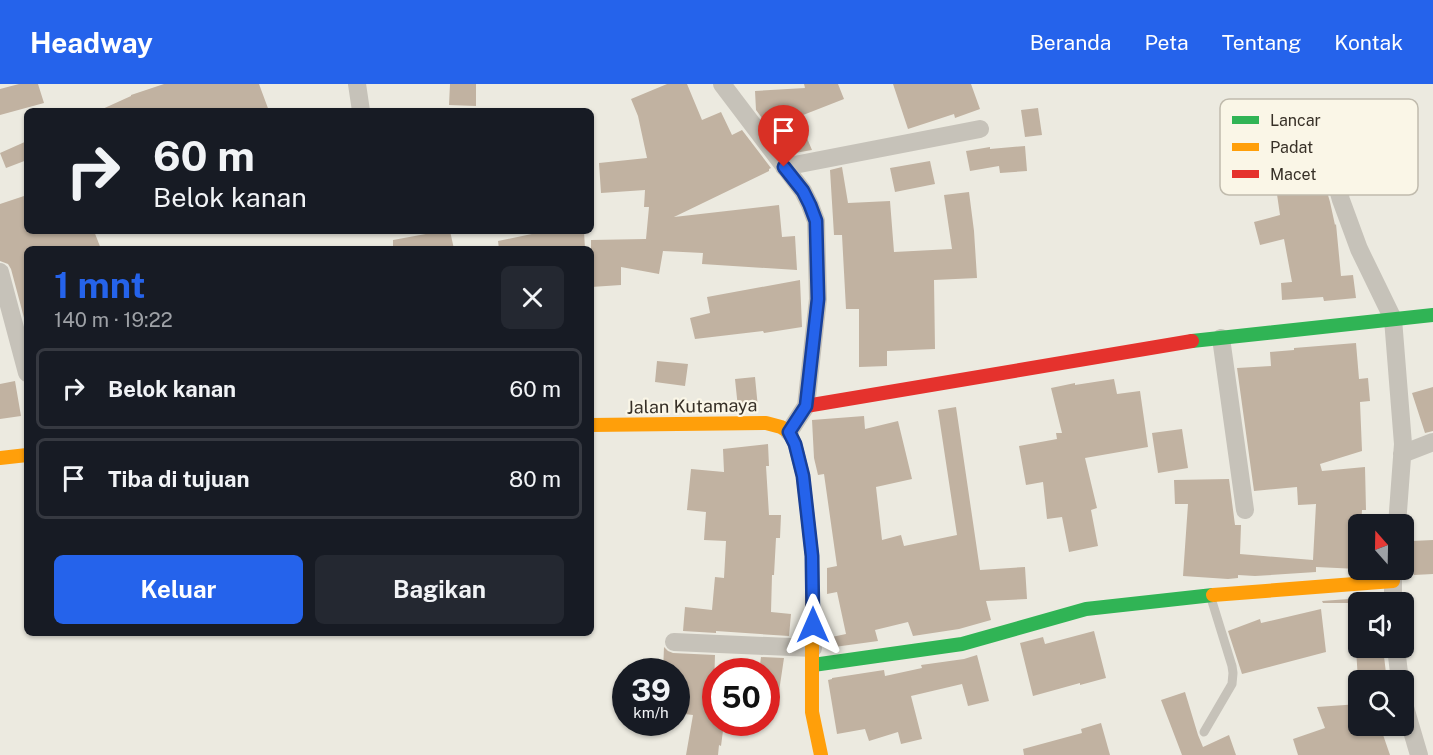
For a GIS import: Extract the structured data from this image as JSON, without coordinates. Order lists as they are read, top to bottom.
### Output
{
  "streets": {
    "street": ["Jalan Kutamaya"]
  },
  "legend": ["Lancar", "Padat", "Macet"],
  "north": "top",
  "page": {
    "header": "Headway",
    "nav": [
      "Beranda",
      "Peta",
      "Tentang",
      "Kontak"
    ],
    "turn": ["60 m", "Belok kanan"],
    "heading": ["1 mnt", "140 m · 19:22"],
    "list": [
      {
        "name": "Belok kanan",
        "value": "60 m"
      },
      {
        "name": "Tiba di tujuan",
        "value": "80 m"
      }
    ],
    "buttons": ["Keluar", "Bagikan"],
    "speed": "39 km/h",
    "limit": "50"
  }
}
